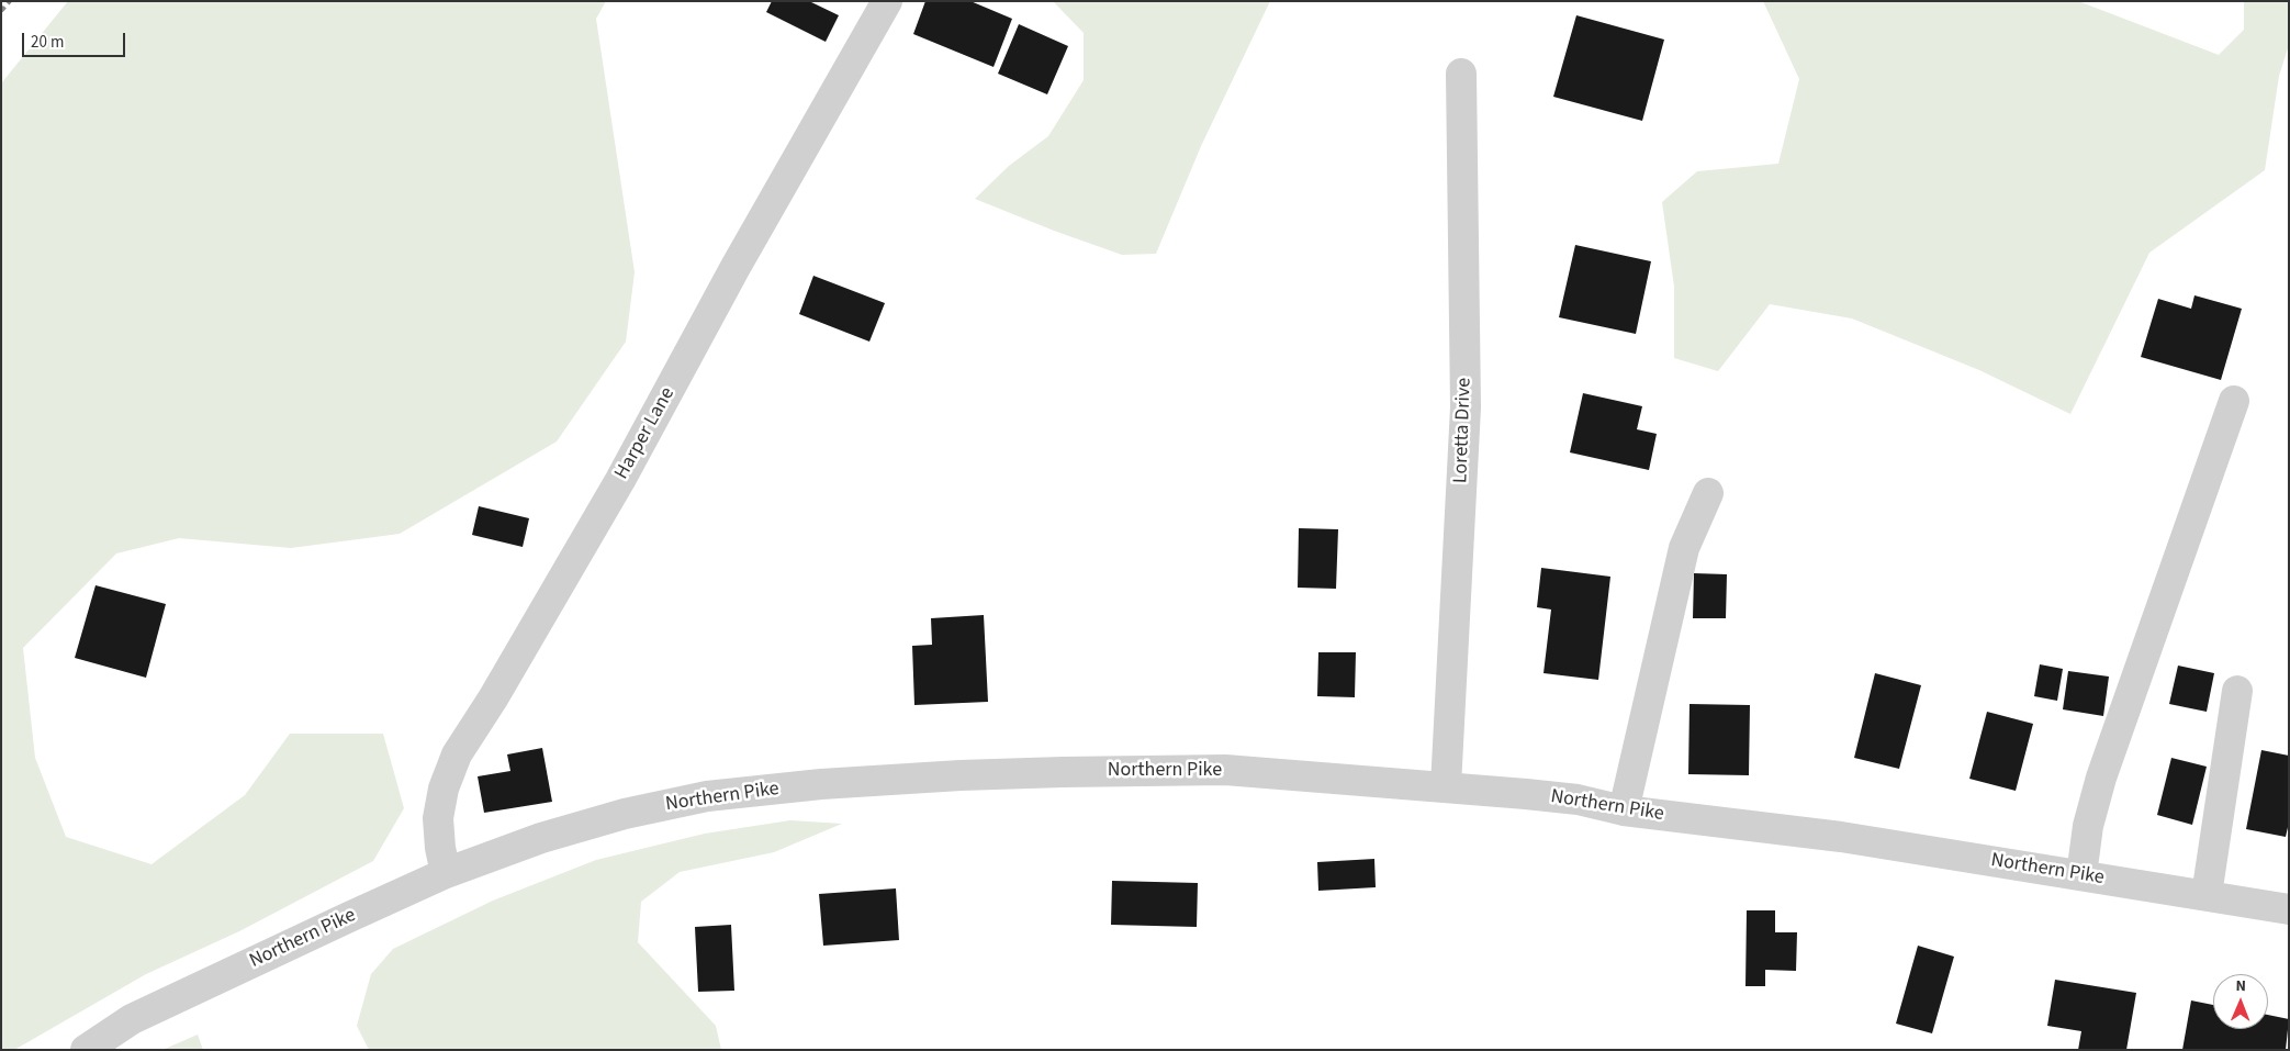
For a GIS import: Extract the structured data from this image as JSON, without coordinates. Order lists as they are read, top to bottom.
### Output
{
  "streets": {
    "street": ["Loretta Drive", "Harper Lane", "Northern Pike"]
  },
  "crossings": [
    ["Loretta Drive", "Northern Pike"],
    ["Harper Lane", "Northern Pike"]
  ],
  "scale_bar": "20 m",
  "north": "top"
}
